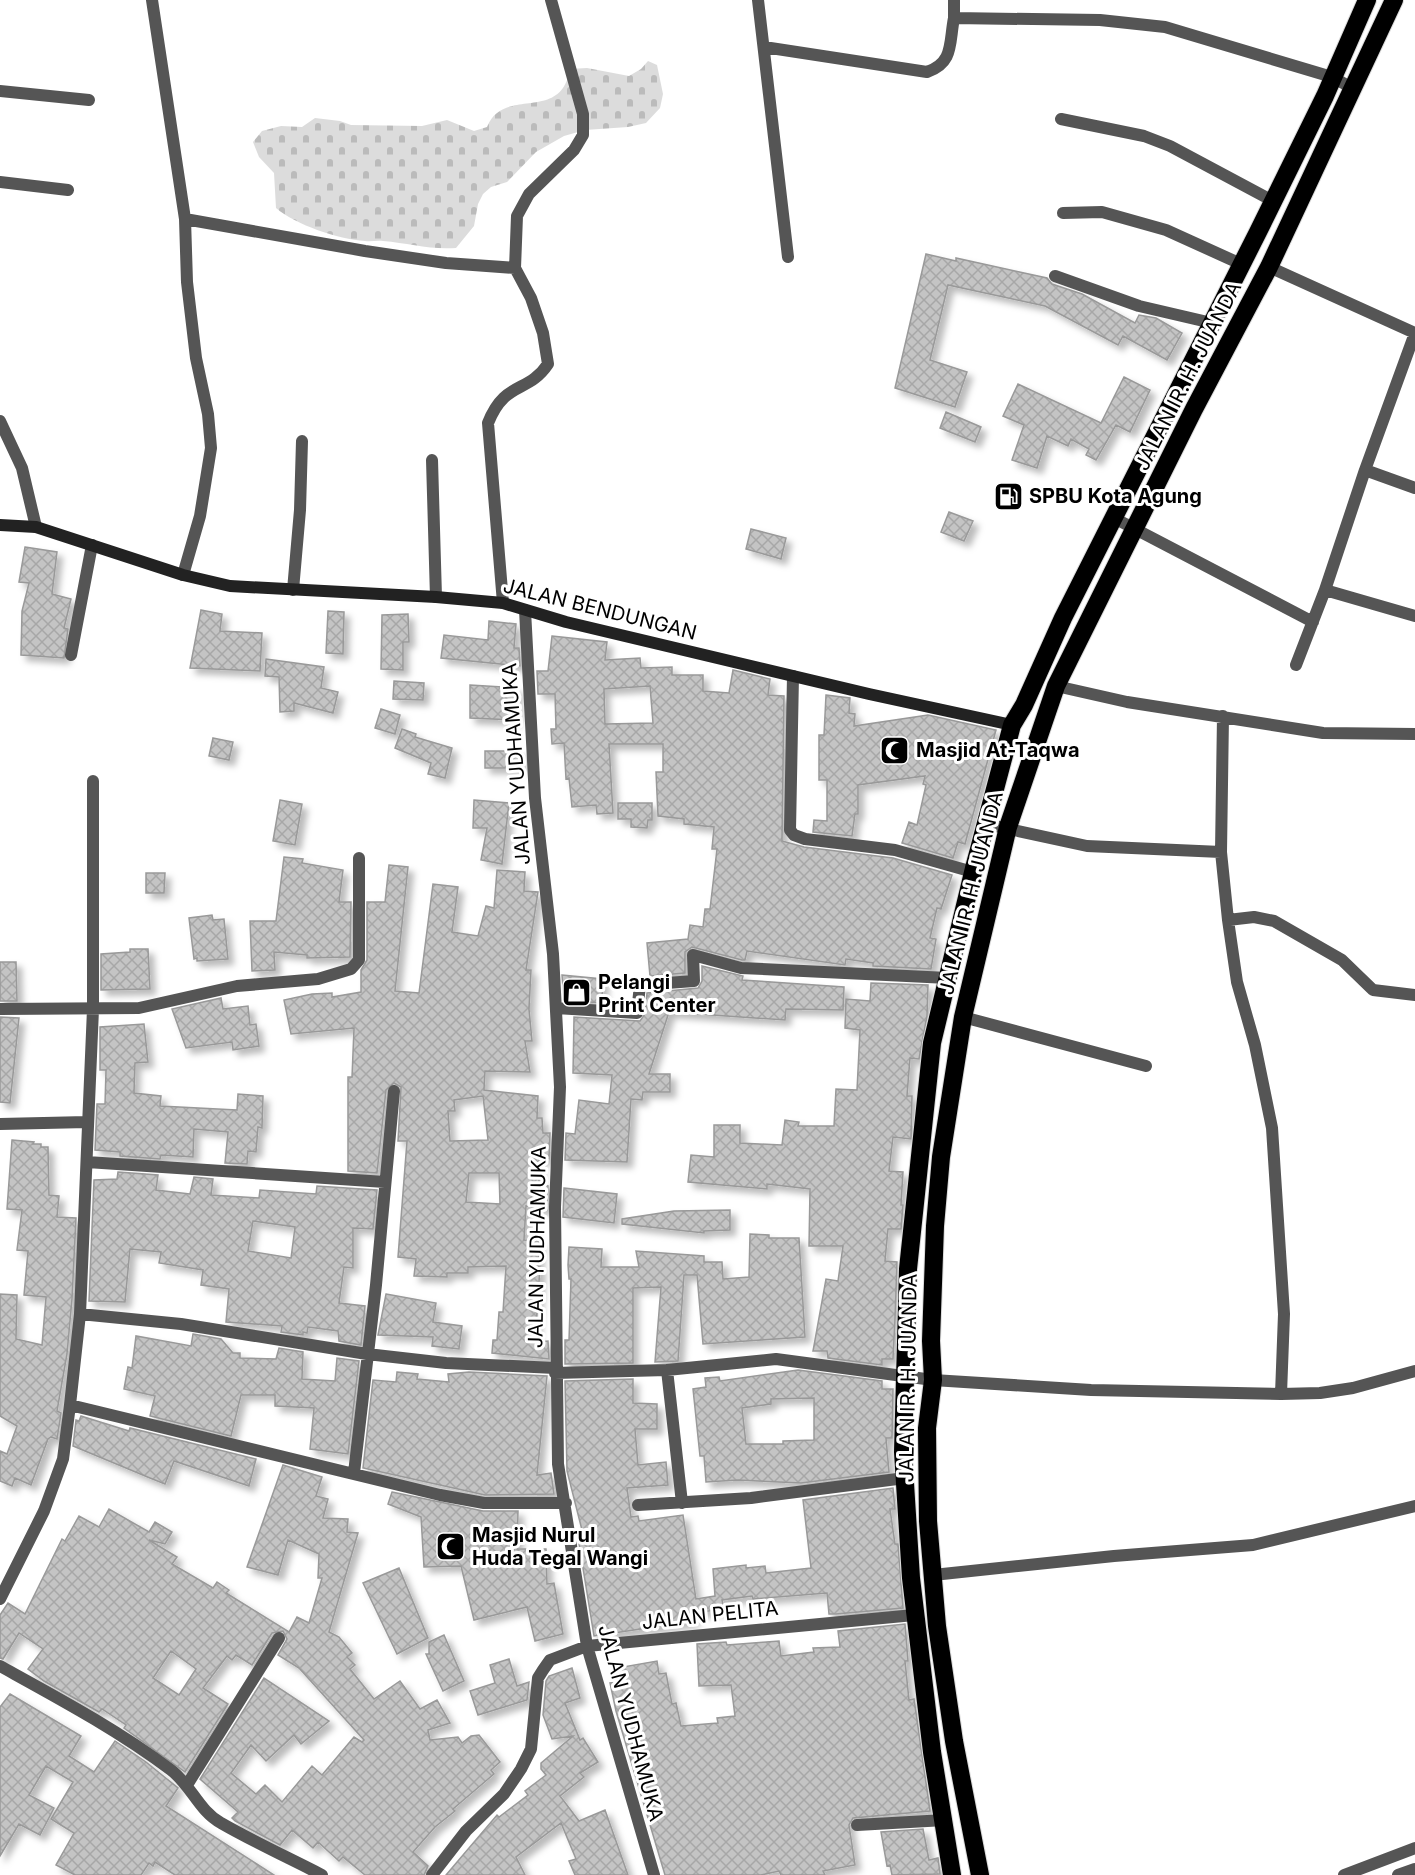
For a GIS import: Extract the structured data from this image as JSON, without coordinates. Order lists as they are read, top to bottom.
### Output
{
  "streets": {
    "highway": ["JALAN IR. H. JUANDA"],
    "street": ["JALAN BENDUNGAN", "JALAN YUDHAMUKA", "JALAN PELITA"]
  },
  "crossings": [
    ["JALAN IR. H. JUANDA", "JALAN BENDUNGAN"],
    ["JALAN IR. H. JUANDA", "JALAN PELITA"],
    ["JALAN BENDUNGAN", "JALAN YUDHAMUKA"],
    ["JALAN YUDHAMUKA", "JALAN PELITA"]
  ],
  "places": {
    "fuel station": ["SPBU Kota Agung"],
    "mosque": ["Masjid At-Taqwa", "Masjid Nurul Huda Tegal Wangi"],
    "shop": ["Pelangi Print Center"]
  }
}
